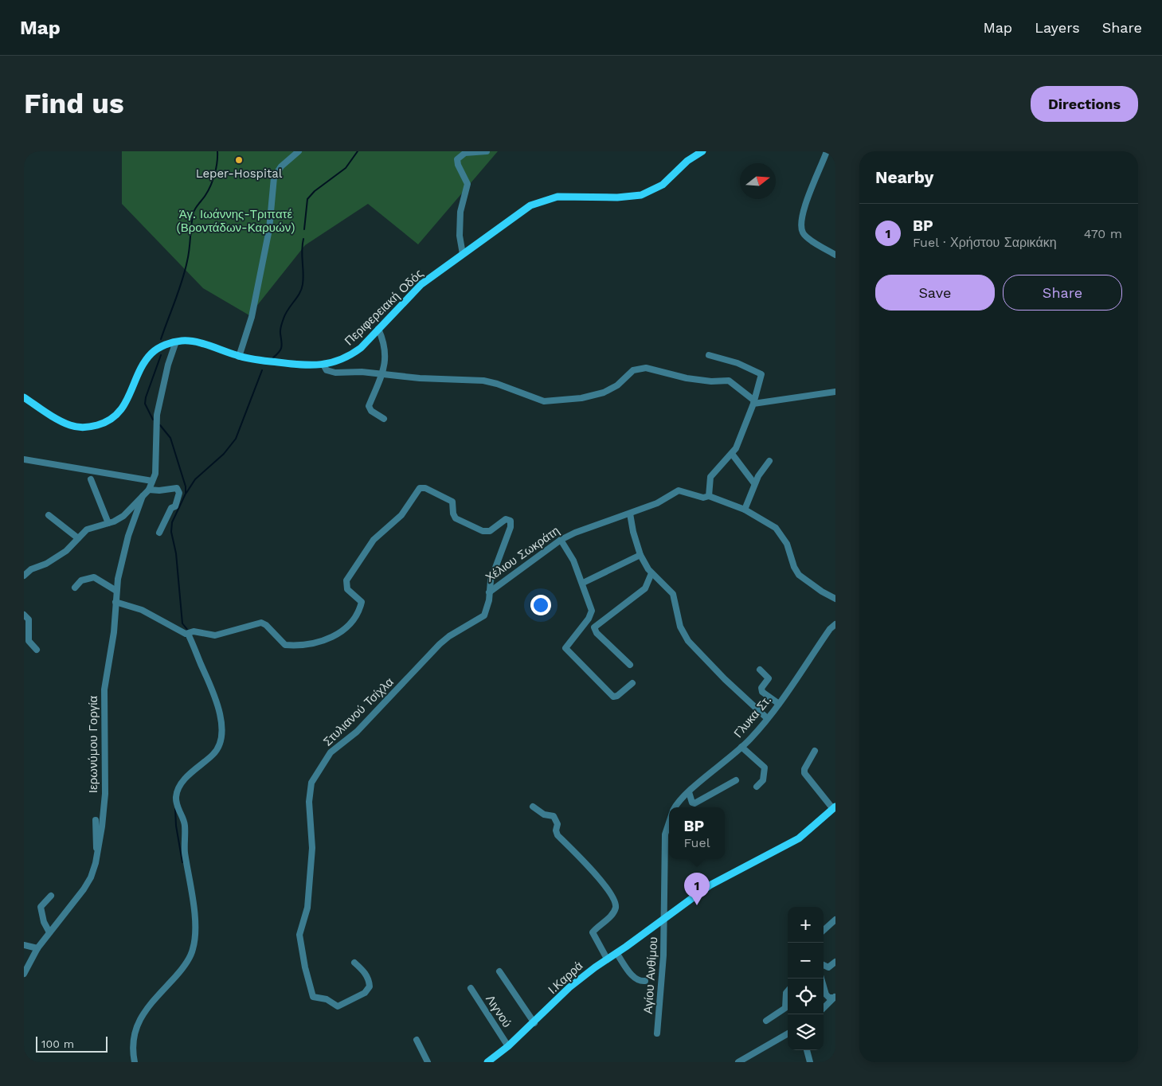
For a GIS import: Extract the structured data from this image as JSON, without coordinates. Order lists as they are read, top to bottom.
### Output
{
  "streets": {
    "main road": ["Περιφερειακή Οδός", "Ι.Καρρά"],
    "street": [
      "Χέλιου Σωκράτη",
      "Στυλιανού Τσίχλα",
      "Γλυκα Στ.",
      "Ιερωνύμου Γοργία",
      "Αγίου Ανθίμου",
      "Λιγνού"
    ]
  },
  "crossings": [
    ["Χέλιου Σωκράτη", "Στυλιανού Τσίχλα"],
    ["Γλυκα Στ.", "Αγίου Ανθίμου"],
    ["Γλυκα Στ.", "Ι.Καρρά"],
    ["Αγίου Ανθίμου", "Ι.Καρρά"],
    ["Ι.Καρρά", "Λιγνού"]
  ],
  "parks": ["Άγ. Ιωάννης-Τριπατέ (Βροντάδων-Καρυών)"],
  "places": ["Leper-Hospital"],
  "scale_bar": "100 m",
  "north": "right",
  "page": {
    "header": "Map",
    "nav": ["Map", "Layers", "Share"],
    "buttons": [
      "Directions",
      ["Save", "Share"]
    ],
    "title": "Find us",
    "heading": "Nearby",
    "list": [
      {
        "mark": "1",
        "name": "BP",
        "note": "Fuel · Χρήστου Σαρικάκη",
        "value": "470 m"
      }
    ],
    "popup": ["BP", "Fuel"],
    "pins": "1",
    "map_buttons": ["+", "−"],
    "scale": "100 m"
  }
}
